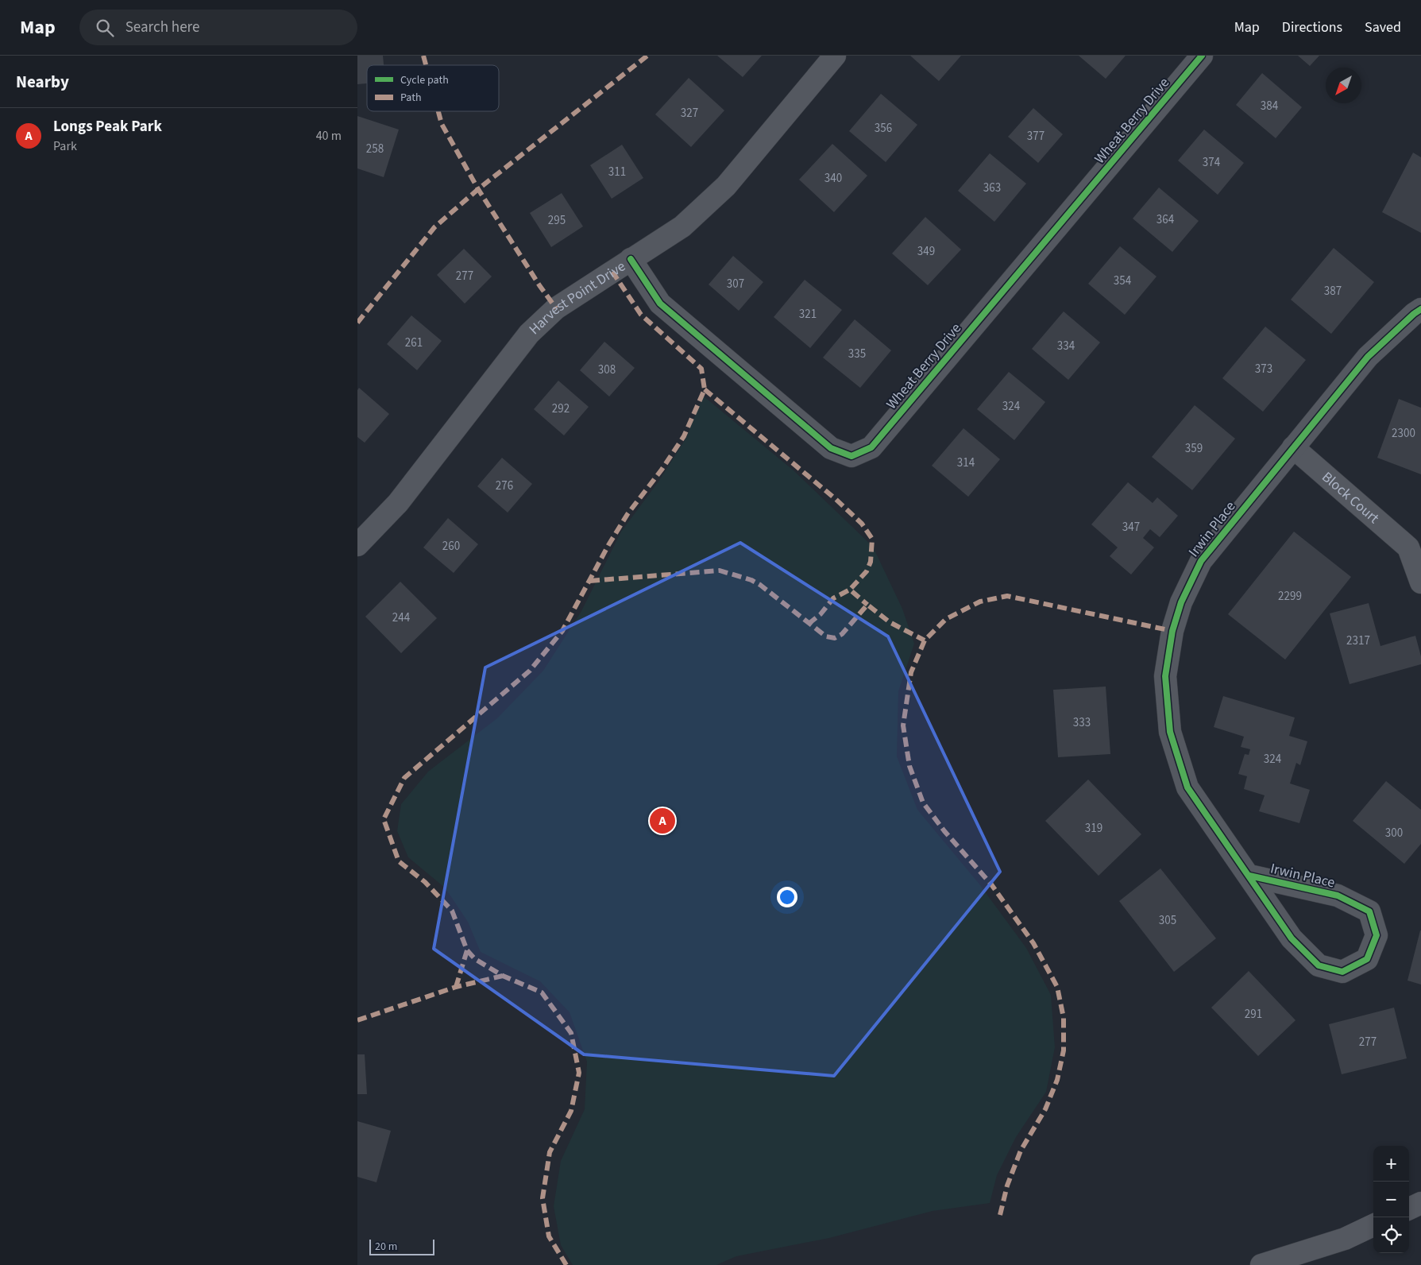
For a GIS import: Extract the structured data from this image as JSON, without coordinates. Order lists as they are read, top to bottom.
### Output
{
  "streets": {
    "street": [
      "Wheat Berry Drive",
      "Harvest Point Drive",
      "Block Court",
      "Irwin Place"
    ]
  },
  "crossings": [
    ["Wheat Berry Drive", "Harvest Point Drive"],
    ["Block Court", "Irwin Place"]
  ],
  "house_numbers": [
    "384",
    "327",
    "356",
    "377",
    "258",
    "374",
    "311",
    "340",
    "363",
    "364",
    "295",
    "349",
    "277",
    "354",
    "307",
    "387",
    "321",
    "261",
    "334",
    "335",
    "373",
    "308",
    "324",
    "292",
    "2300",
    "359",
    "314",
    "276",
    "347",
    "260",
    "2299",
    "244",
    "2317",
    "333",
    "324",
    "319",
    "300",
    "305",
    "291",
    "277"
  ],
  "legend": ["Cycle path", "Path"],
  "scale_bar": "20 m",
  "north": "bottom left",
  "page": {
    "header": "Map",
    "search": "Search here",
    "nav": ["Map", "Directions", "Saved"],
    "heading": "Nearby",
    "list": [
      {
        "mark": "A",
        "name": "Longs Peak Park",
        "note": "Park",
        "value": "40 m"
      }
    ],
    "pins": "A",
    "map_buttons": ["+", "−"],
    "scale": "20 m"
  }
}
